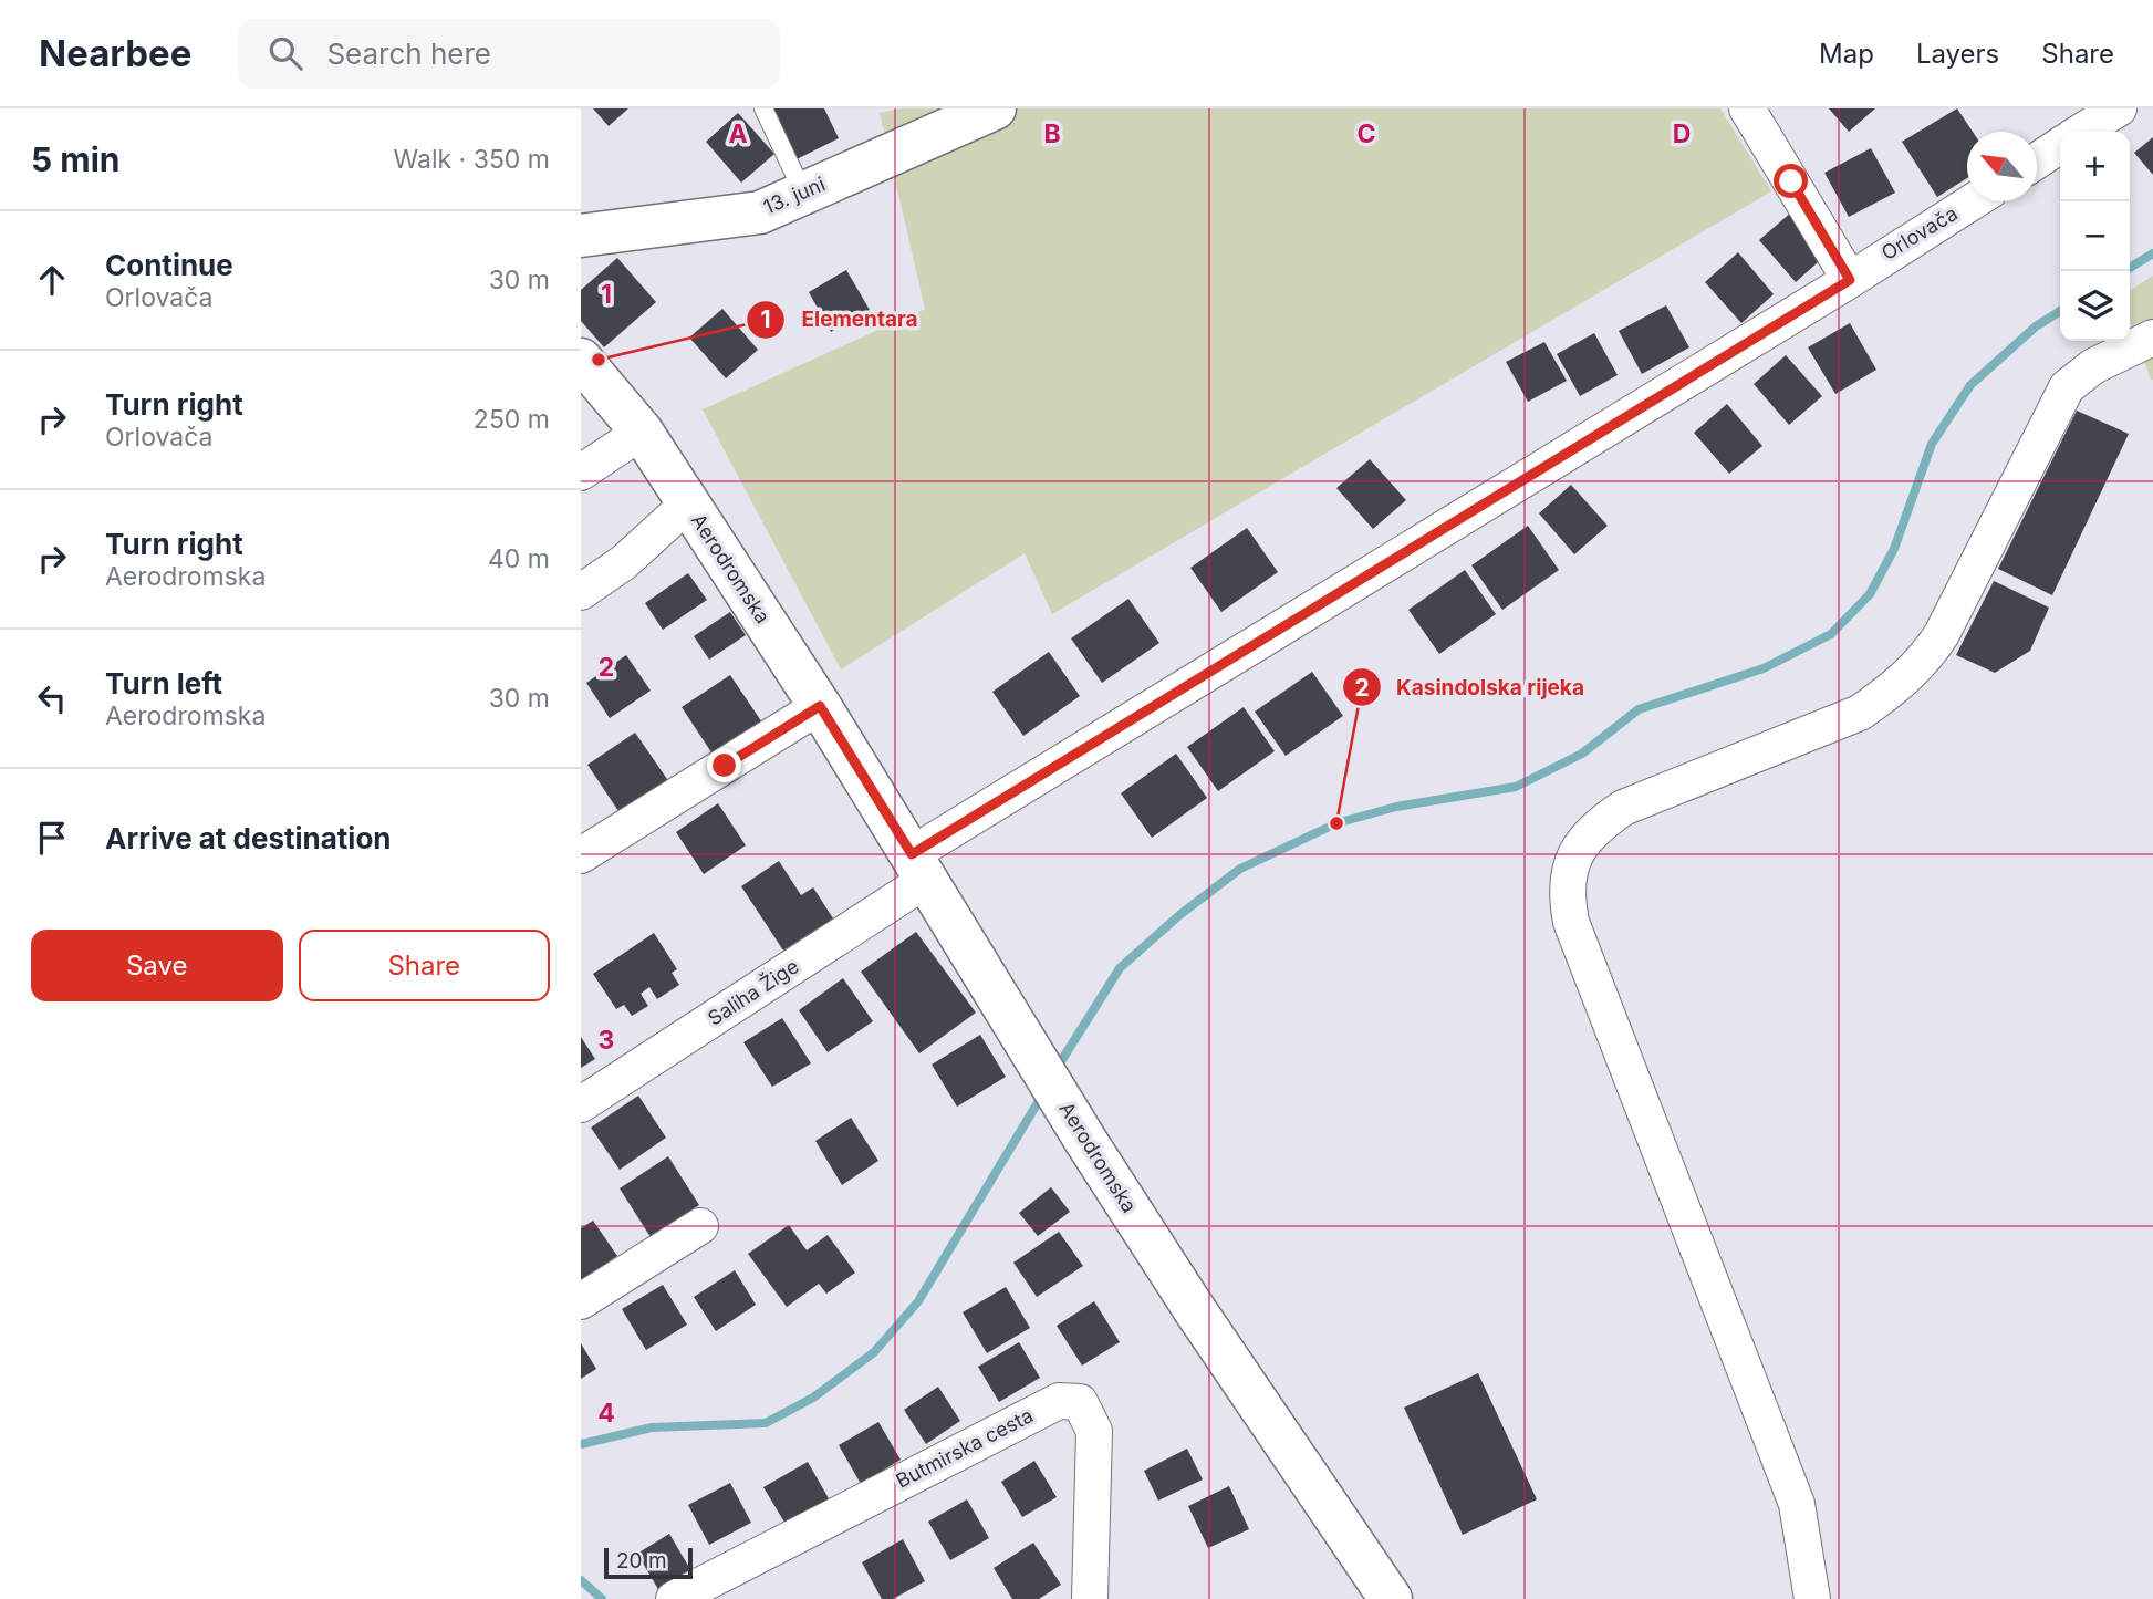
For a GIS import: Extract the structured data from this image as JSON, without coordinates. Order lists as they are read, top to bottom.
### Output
{
  "streets": {
    "street": [
      "13. juni",
      "Orlovača",
      "Aerodromska",
      "Saliha Žige",
      "Butmirska cesta"
    ]
  },
  "crossings": [
    ["Orlovača", "Aerodromska"],
    ["Orlovača", "Saliha Žige"],
    ["Aerodromska", "Saliha Žige"]
  ],
  "places": ["Elementara", "Kasindolska rijeka"],
  "scale_bar": "20 m",
  "north": "top left",
  "page": {
    "header": "Nearbee",
    "search": "Search here",
    "nav": ["Map", "Layers", "Share"],
    "heading": ["5 min", "Walk · 350 m"],
    "map_buttons": ["+", "−"],
    "list": [
      ["Continue", "Orlovača", "30 m"],
      ["Turn right", "Orlovača", "250 m"],
      ["Turn right", "Aerodromska", "40 m"],
      ["Turn left", "Aerodromska", "30 m"],
      "Arrive at destination"
    ],
    "buttons": ["Save", "Share"],
    "scale": "20 m"
  },
  "grid": {
    "columns": [
      "A",
      "B",
      "C",
      "D"
    ],
    "rows": [
      "1",
      "2",
      "3",
      "4"
    ]
  }
}
